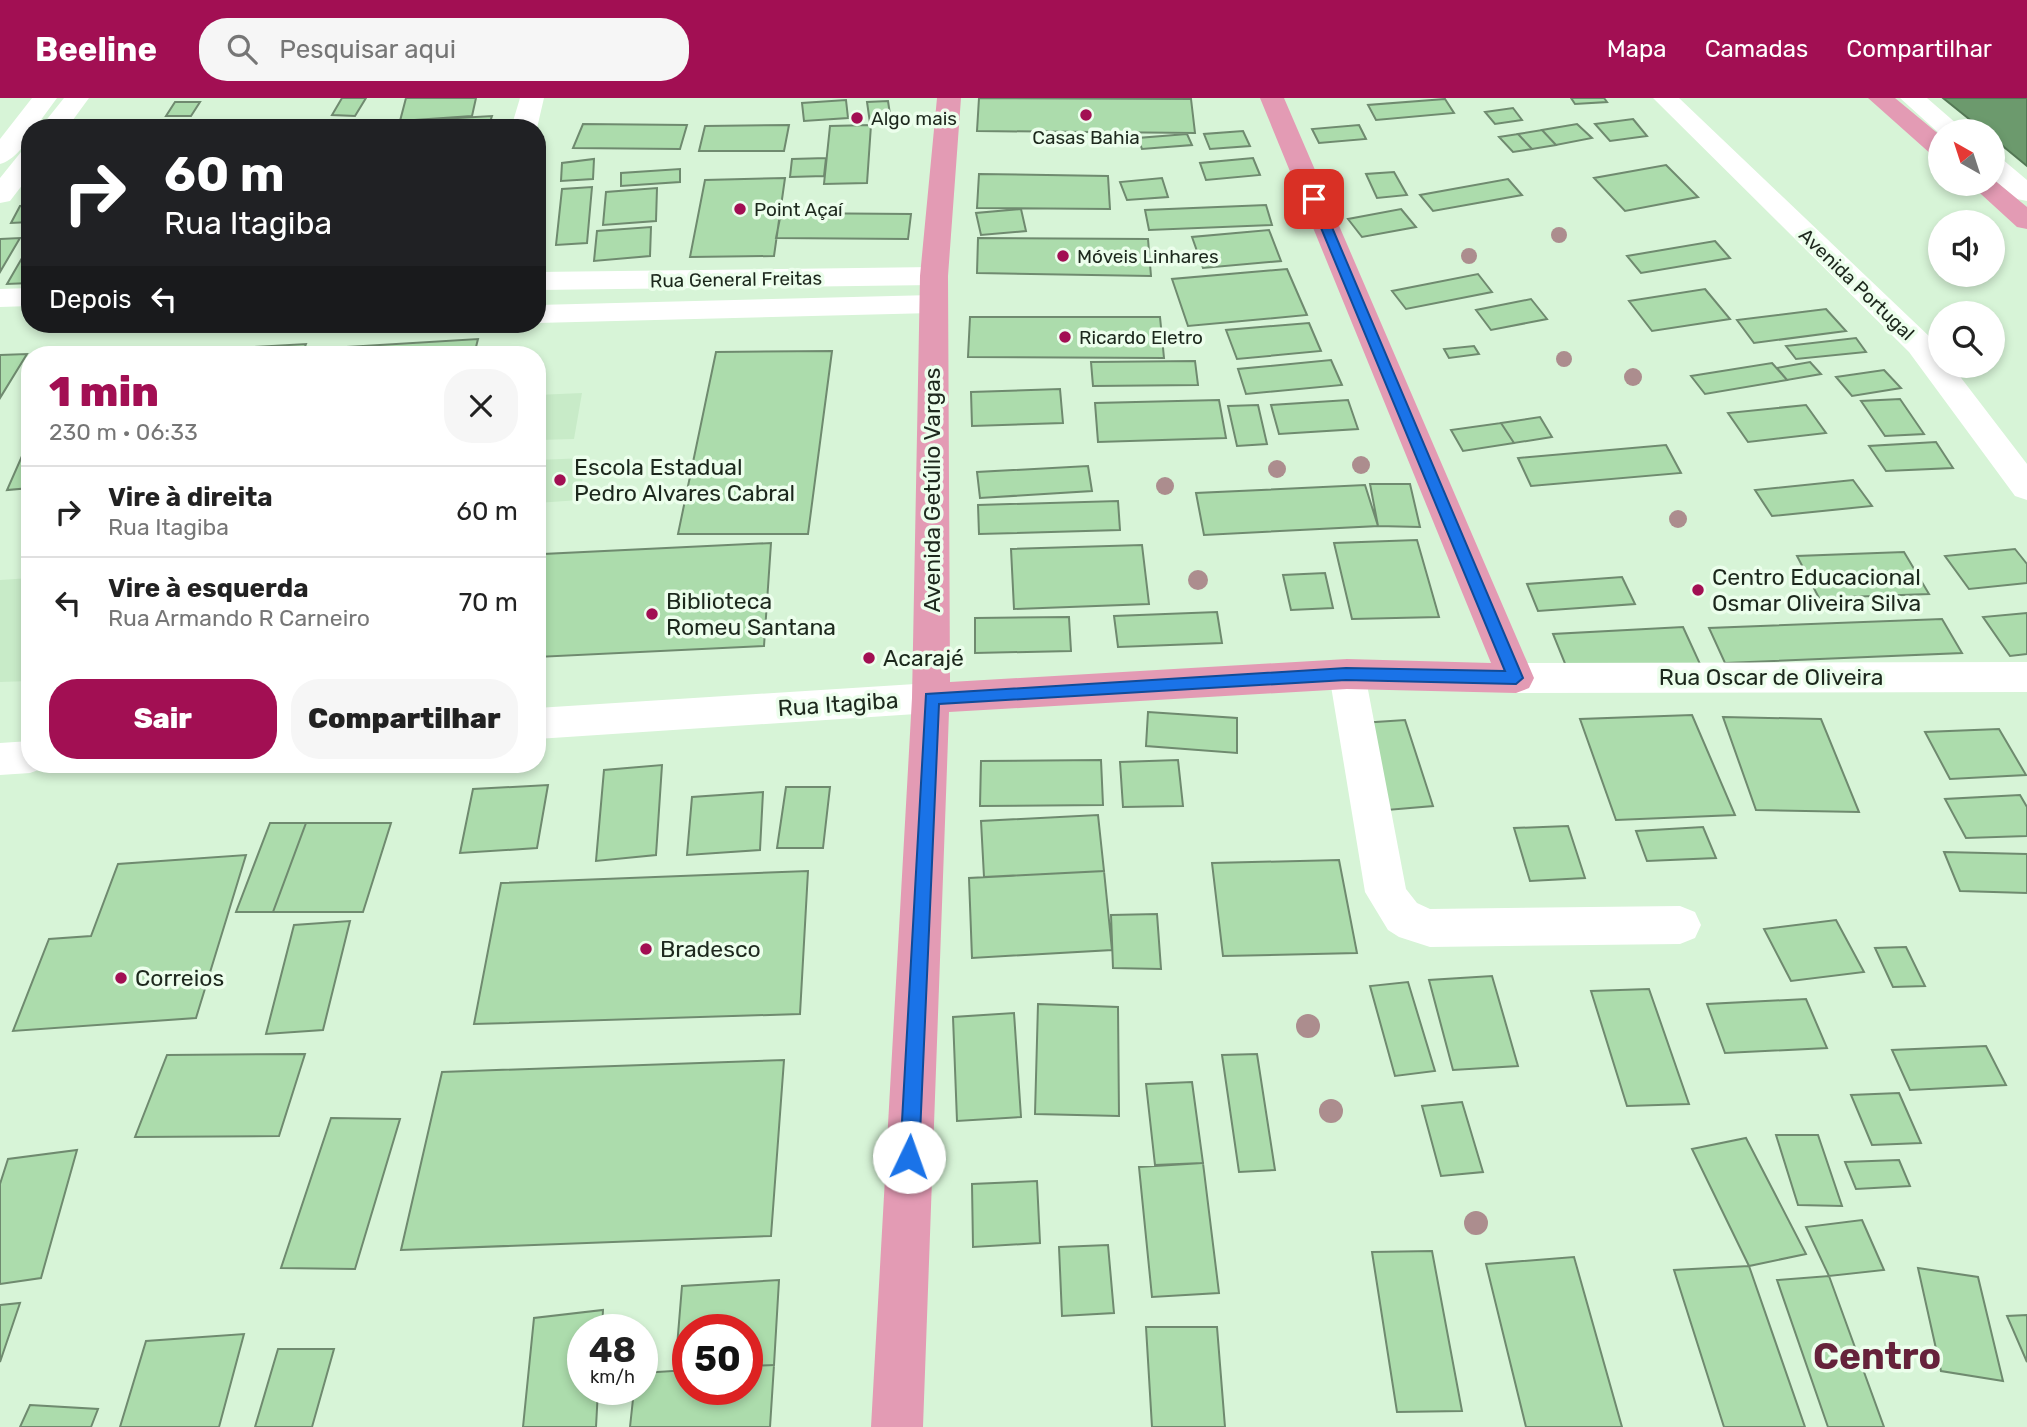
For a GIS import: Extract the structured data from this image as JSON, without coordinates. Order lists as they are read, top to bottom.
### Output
{
  "streets": {
    "main road": ["Avenida Getúlio Vargas", "Rua Itagiba"],
    "street": ["Rua General Freitas", "Avenida Portugal", "Rua Oscar de Oliveira"]
  },
  "crossings": [
    ["Rua General Freitas", "Avenida Getúlio Vargas"],
    ["Avenida Getúlio Vargas", "Rua Itagiba"],
    ["Rua Oscar de Oliveira", "Rua Itagiba"]
  ],
  "districts": ["Centro"],
  "places": [
    "Casas Bahia",
    "Algo mais",
    "Point Açaí",
    "Móveis Linhares",
    "Ricardo Eletro",
    "Escola Estadual Pedro Alvares Cabral",
    "Centro Educacional Osmar Oliveira Silva",
    "Biblioteca Romeu Santana",
    "Acarajé",
    "Bradesco",
    "Correios"
  ],
  "north": "top left",
  "page": {
    "header": "Beeline",
    "search": "Pesquisar aqui",
    "nav": ["Mapa", "Camadas", "Compartilhar"],
    "turn": ["60 m", "Rua Itagiba"],
    "then": "Depois",
    "heading": ["1 min", "230 m · 06:33"],
    "list": [
      {
        "name": "Vire à direita",
        "note": "Rua Itagiba",
        "value": "60 m"
      },
      {
        "name": "Vire à esquerda",
        "note": "Rua Armando R Carneiro",
        "value": "70 m"
      }
    ],
    "buttons": ["Sair", "Compartilhar"],
    "speed": "48 km/h",
    "limit": "50"
  }
}
